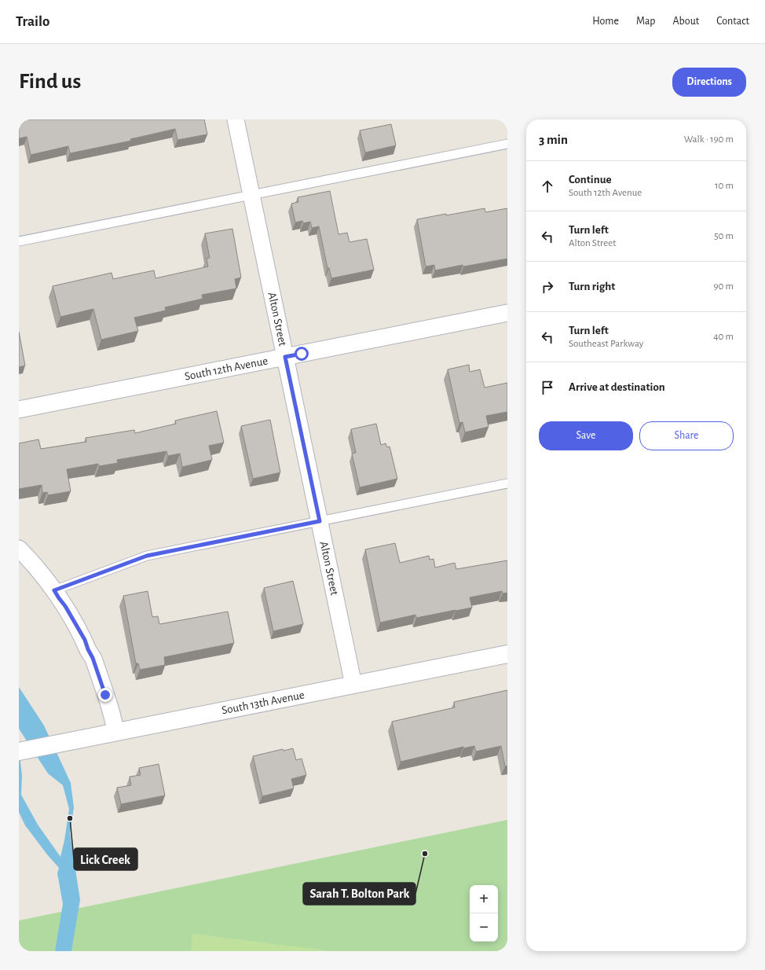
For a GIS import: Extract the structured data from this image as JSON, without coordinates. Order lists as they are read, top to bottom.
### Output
{
  "streets": {
    "street": ["Alton Street", "South 12th Avenue", "South 13th Avenue"]
  },
  "crossings": [
    ["Alton Street", "South 12th Avenue"],
    ["Alton Street", "South 13th Avenue"]
  ],
  "places": ["Lick Creek", "Sarah T. Bolton Park"],
  "page": {
    "header": "Trailo",
    "nav": [
      "Home",
      "Map",
      "About",
      "Contact"
    ],
    "buttons": [
      "Directions",
      ["Save", "Share"]
    ],
    "title": "Find us",
    "heading": ["3 min", "Walk · 190 m"],
    "list": [
      ["Continue", "South 12th Avenue", "10 m"],
      ["Turn left", "Alton Street", "50 m"],
      ["Turn right", "90 m"],
      ["Turn left", "Southeast Parkway", "40 m"],
      "Arrive at destination"
    ],
    "map_buttons": ["+", "−"]
  }
}
